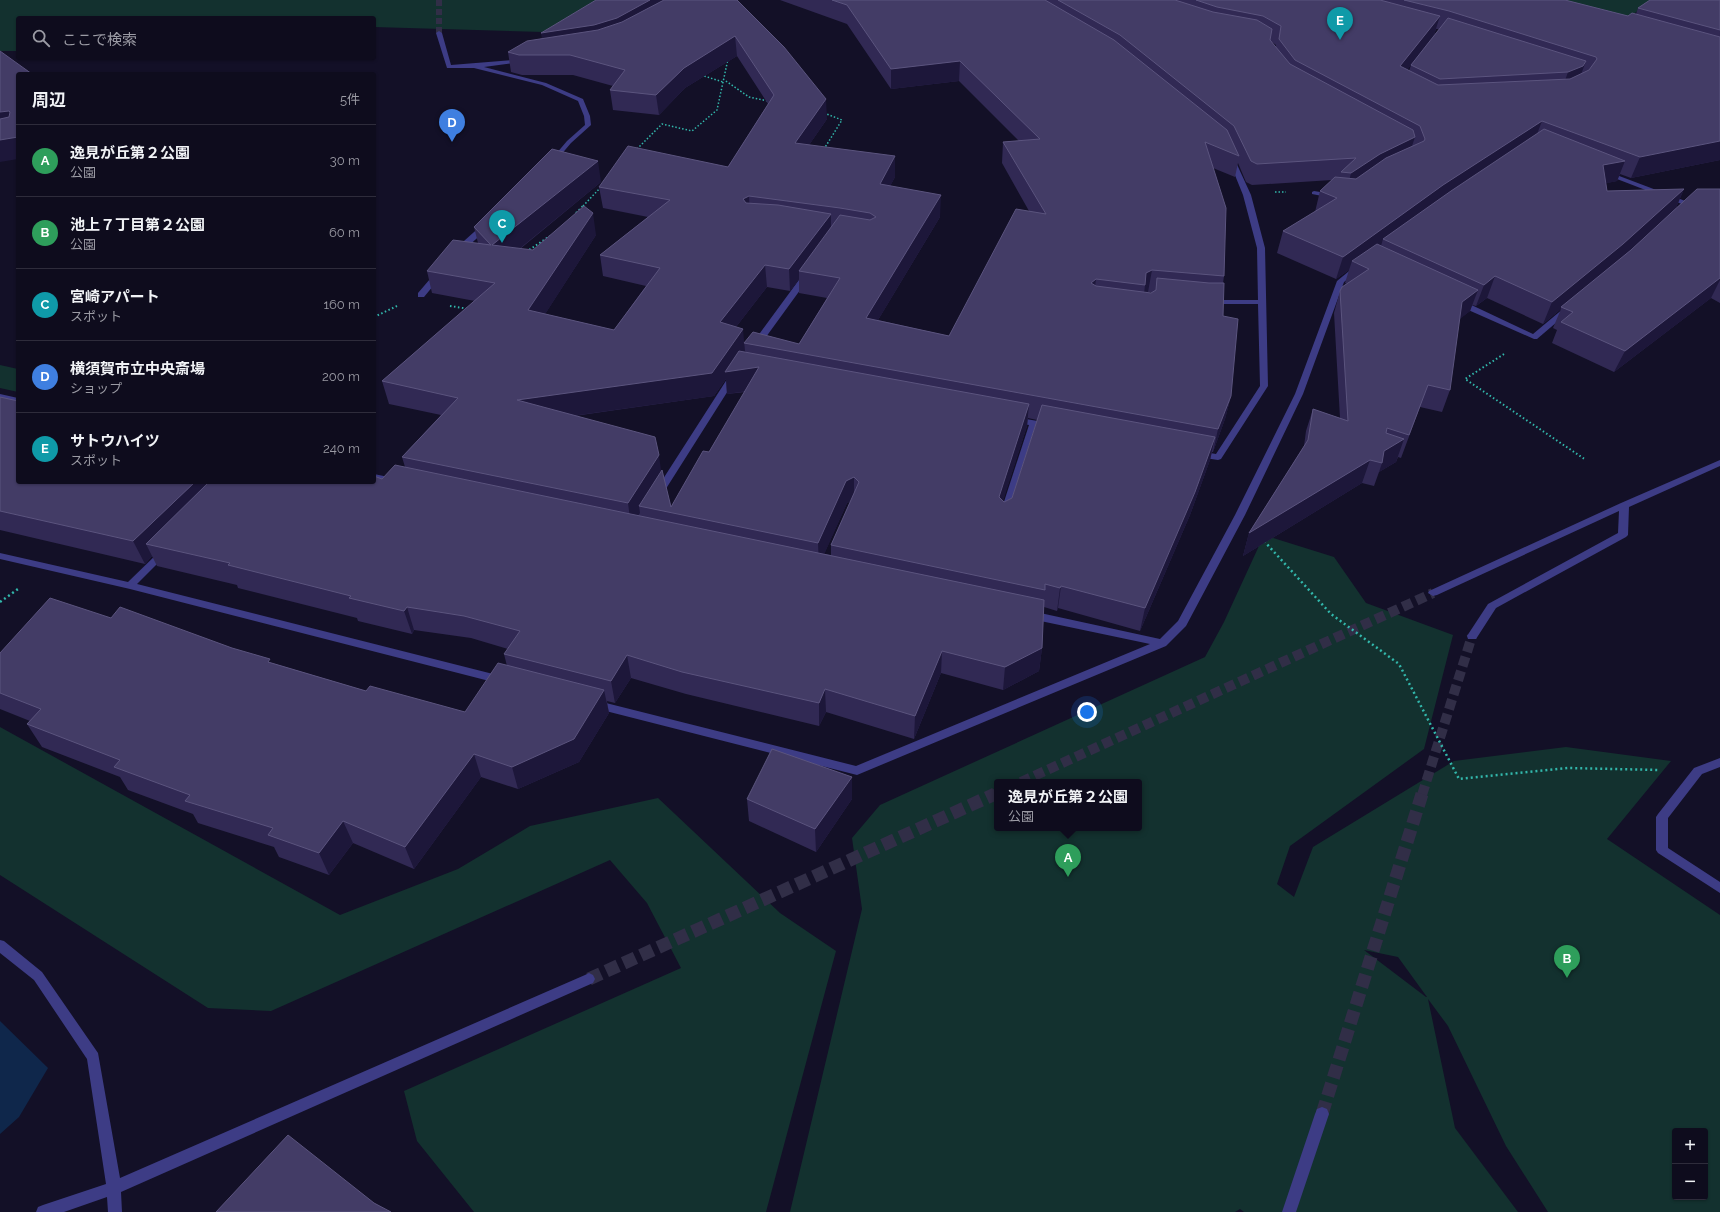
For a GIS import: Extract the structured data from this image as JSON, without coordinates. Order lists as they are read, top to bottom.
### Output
{
  "page": {
    "pins": [
      "E",
      "D",
      "C",
      "A",
      "B"
    ],
    "search": "ここで検索",
    "heading": ["周辺", "5件"],
    "list": [
      {
        "mark": "A",
        "name": "逸見が丘第２公園",
        "note": "公園",
        "value": "30 m"
      },
      {
        "mark": "B",
        "name": "池上７丁目第２公園",
        "note": "公園",
        "value": "60 m"
      },
      {
        "mark": "C",
        "name": "宮崎アパート",
        "note": "スポット",
        "value": "160 m"
      },
      {
        "mark": "D",
        "name": "横須賀市立中央斎場",
        "note": "ショップ",
        "value": "200 m"
      },
      {
        "mark": "E",
        "name": "サトウハイツ",
        "note": "スポット",
        "value": "240 m"
      }
    ],
    "popup": ["逸見が丘第２公園", "公園"],
    "map_buttons": ["+", "−"]
  }
}
